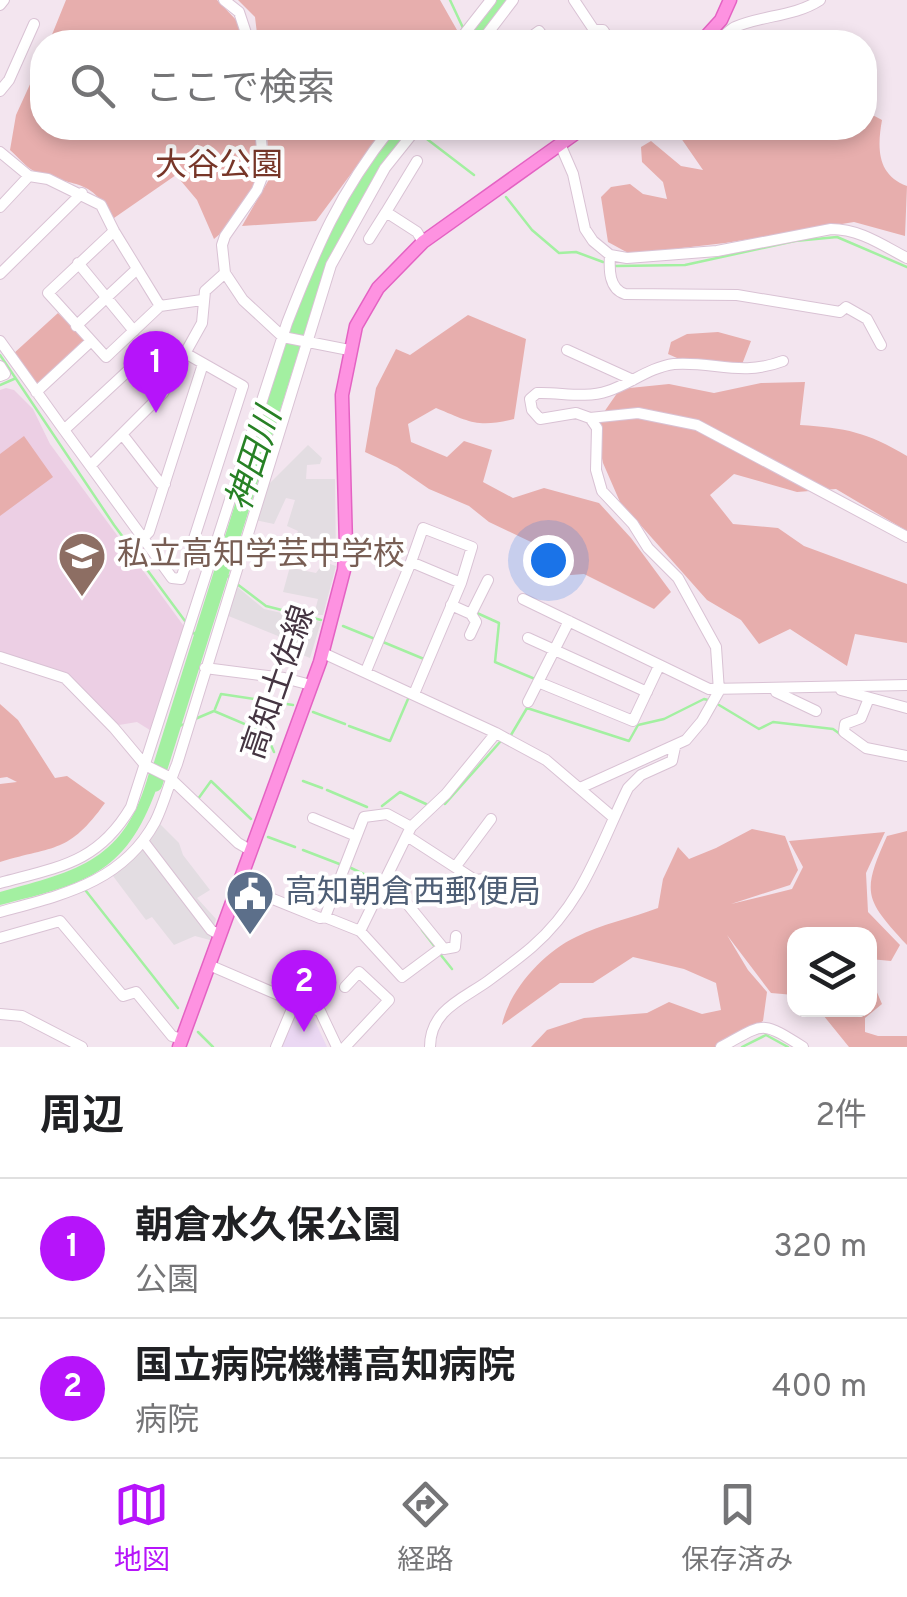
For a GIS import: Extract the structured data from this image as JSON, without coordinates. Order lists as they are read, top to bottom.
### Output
{
  "streets": {
    "main road": ["高知土佐線"]
  },
  "water": ["神田川"],
  "parks": ["大谷公園"],
  "places": {
    "school or university": ["私立高知学芸中学校"],
    "public building": ["高知朝倉西郵便局"]
  },
  "page": {
    "search": "ここで検索",
    "pins": ["1", "2"],
    "heading": ["周辺", "2件"],
    "list": [
      {
        "mark": "1",
        "name": "朝倉水久保公園",
        "note": "公園",
        "value": "320 m"
      },
      {
        "mark": "2",
        "name": "国立病院機構高知病院",
        "note": "病院",
        "value": "400 m"
      }
    ],
    "nav": ["地図", "経路", "保存済み"]
  }
}
